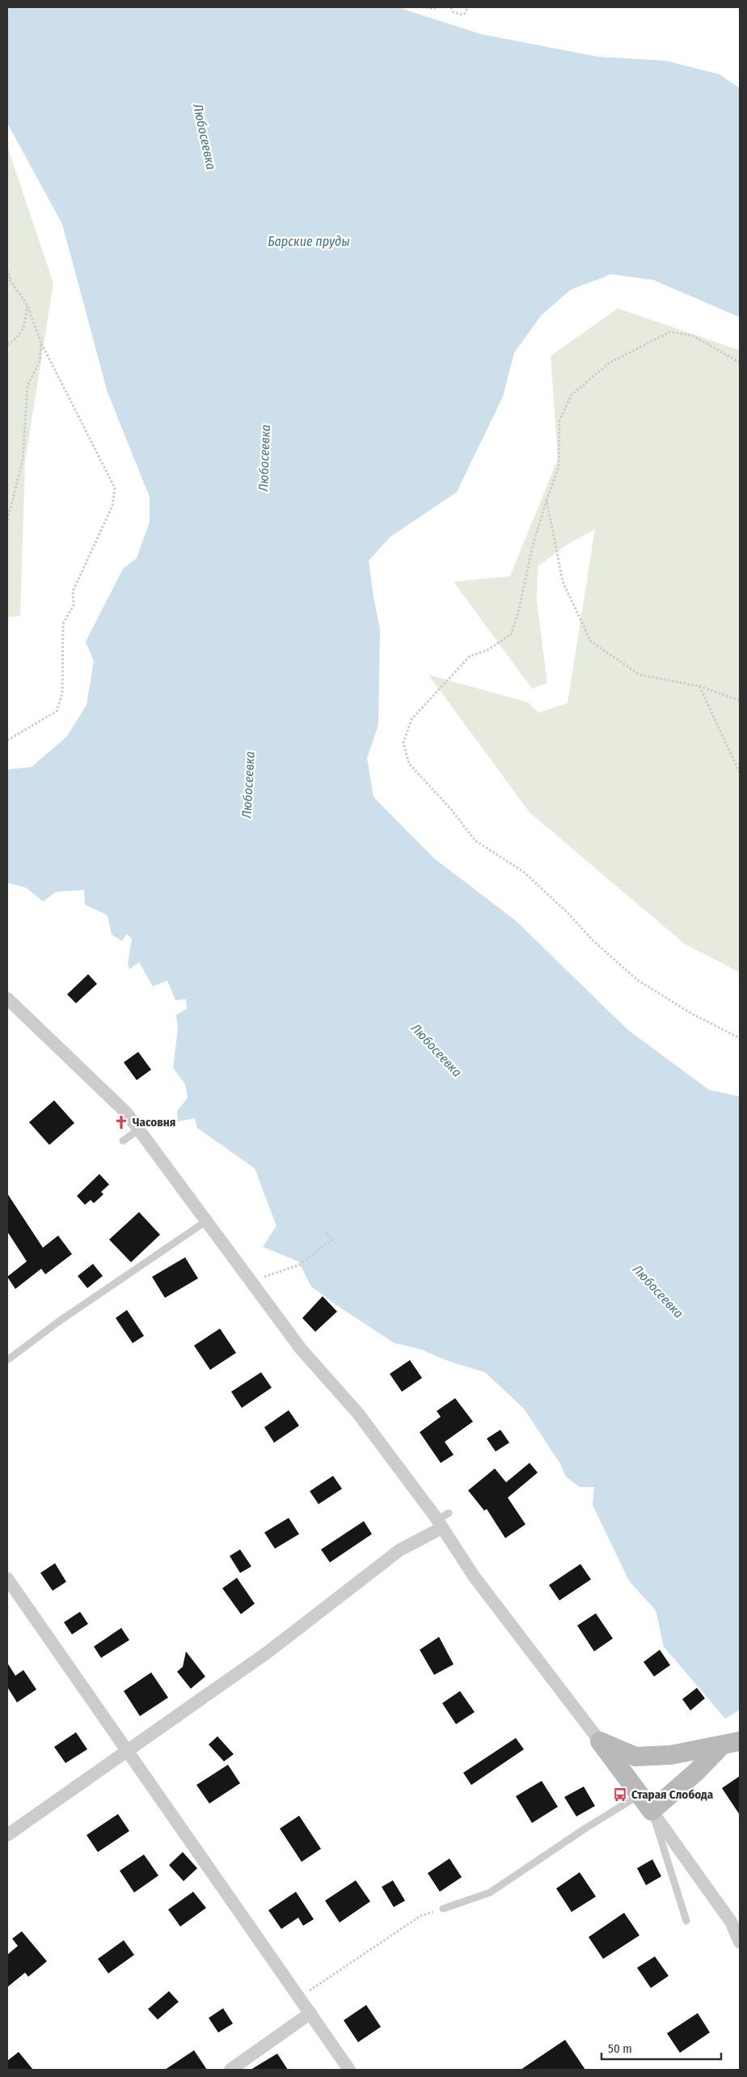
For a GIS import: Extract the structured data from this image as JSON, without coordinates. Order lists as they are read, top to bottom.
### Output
{
  "water": ["Любосеевка", "Барские пруды"],
  "places": {
    "church": ["Часовня"],
    "bus stop": ["Старая Слобода"]
  },
  "scale_bar": "50 m"
}
